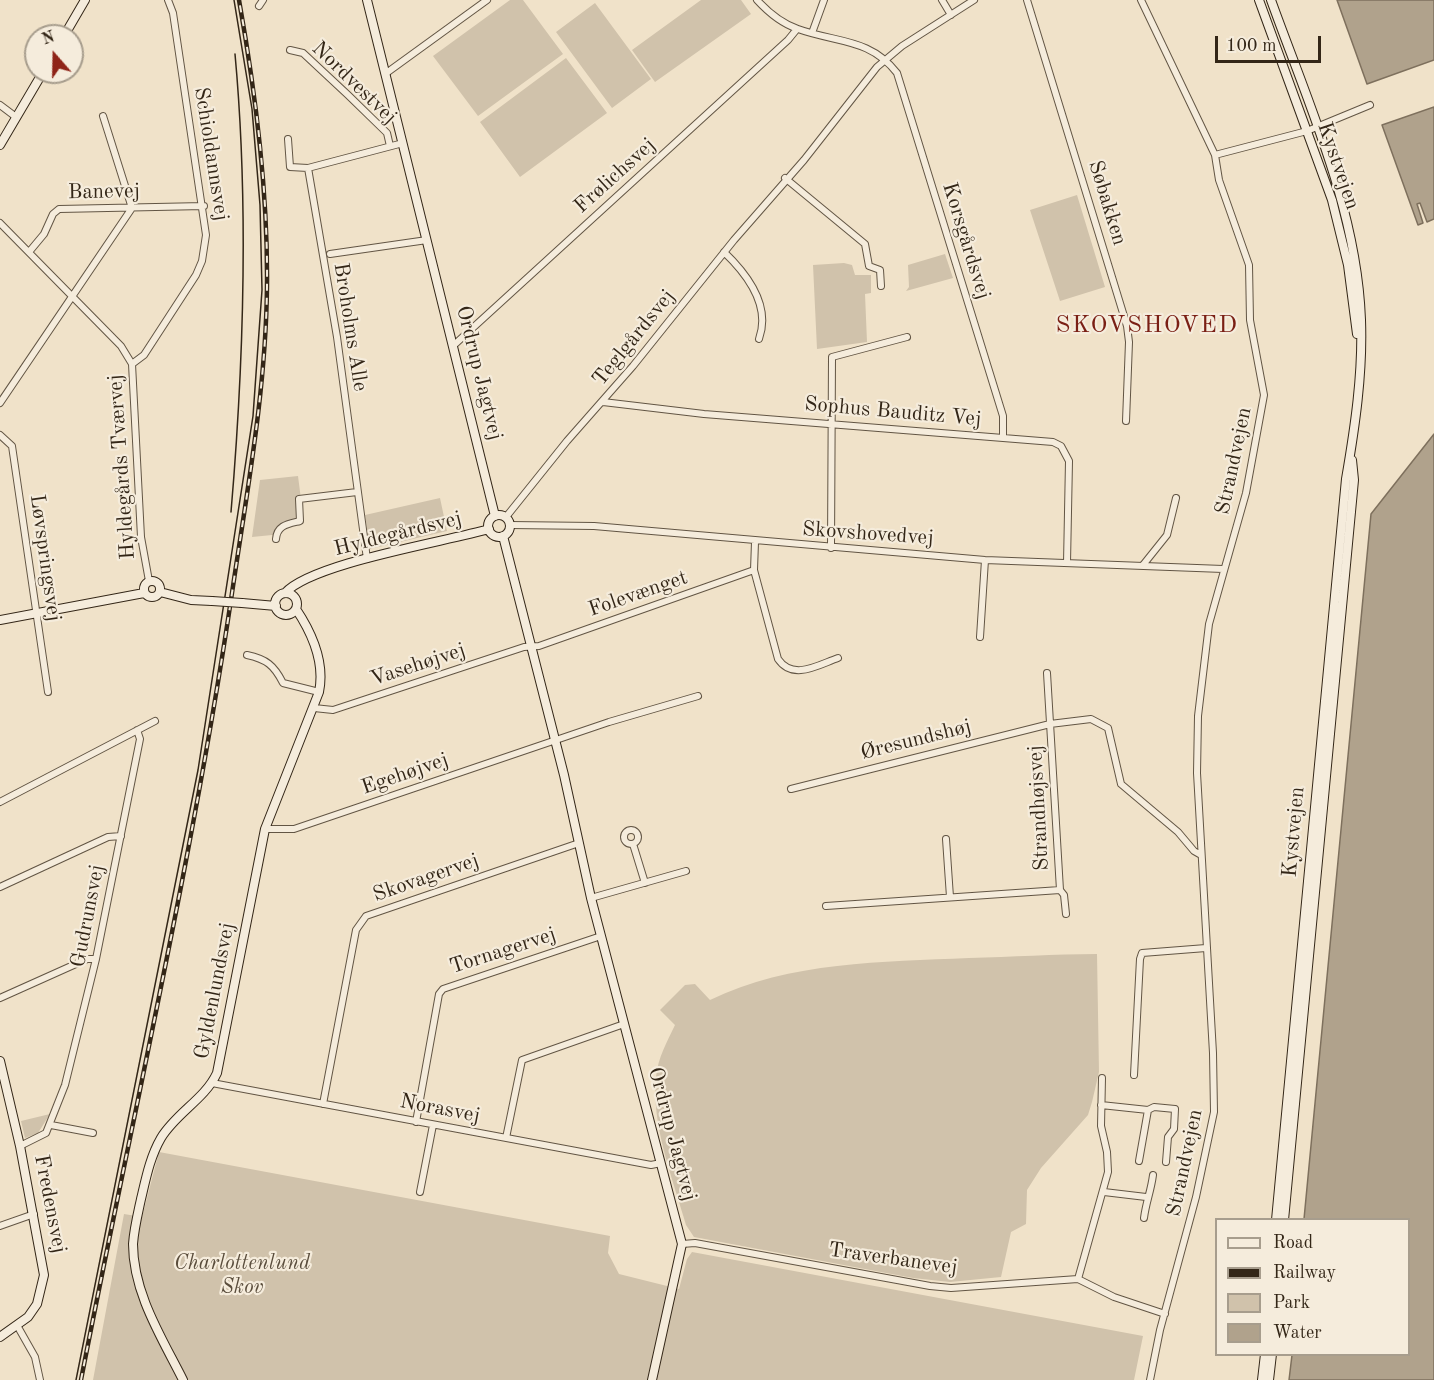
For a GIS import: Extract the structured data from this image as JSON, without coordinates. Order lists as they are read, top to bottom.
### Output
{
  "streets": {
    "street": [
      "Nordvestvej",
      "Schioldannsvej",
      "Kystvejen",
      "Frølichsvej",
      "Banevej",
      "Søbakken",
      "Korsgårdsvej",
      "Broholms Alle",
      "Teglgårdsvej",
      "Ordrup Jagtvej",
      "Sophus Bauditz Vej",
      "Strandvejen",
      "Hyldegårds Tværvej",
      "Hyldegårdsvej",
      "Skovshovedvej",
      "Løvspringsvej",
      "Folevænget",
      "Vasehøjvej",
      "Øresundshøj",
      "Egehøjvej",
      "Strandhøjsvej",
      "Skovagervej",
      "Gudrunsvej",
      "Tornagervej",
      "Gyldenlundsvej",
      "Norasvej",
      "Fredensvej",
      "Traverbanevej"
    ]
  },
  "crossings": [
    ["Schioldannsvej", "Banevej"],
    ["Schioldannsvej", "Hyldegårds Tværvej"],
    ["Frølichsvej", "Ordrup Jagtvej"],
    ["Banevej", "Hyldegårds Tværvej"],
    ["Korsgårdsvej", "Teglgårdsvej"],
    ["Korsgårdsvej", "Sophus Bauditz Vej"],
    ["Broholms Alle", "Hyldegårdsvej"],
    ["Teglgårdsvej", "Ordrup Jagtvej"],
    ["Teglgårdsvej", "Sophus Bauditz Vej"],
    ["Teglgårdsvej", "Hyldegårdsvej"],
    ["Teglgårdsvej", "Skovshovedvej"],
    ["Ordrup Jagtvej", "Hyldegårdsvej"],
    ["Ordrup Jagtvej", "Skovshovedvej"],
    ["Ordrup Jagtvej", "Folevænget"],
    ["Ordrup Jagtvej", "Vasehøjvej"],
    ["Ordrup Jagtvej", "Egehøjvej"],
    ["Ordrup Jagtvej", "Skovagervej"],
    ["Ordrup Jagtvej", "Tornagervej"],
    ["Ordrup Jagtvej", "Norasvej"],
    ["Ordrup Jagtvej", "Traverbanevej"],
    ["Sophus Bauditz Vej", "Skovshovedvej"],
    ["Strandvejen", "Skovshovedvej"],
    ["Strandvejen", "Øresundshøj"],
    ["Hyldegårdsvej", "Skovshovedvej"],
    ["Folevænget", "Vasehøjvej"],
    ["Vasehøjvej", "Gyldenlundsvej"],
    ["Øresundshøj", "Strandhøjsvej"],
    ["Egehøjvej", "Gyldenlundsvej"],
    ["Skovagervej", "Norasvej"],
    ["Tornagervej", "Norasvej"],
    ["Gyldenlundsvej", "Norasvej"]
  ],
  "districts": ["SKOVSHOVED"],
  "parks": ["Charlottenlund Skov"],
  "legend": [
    "Road",
    "Railway",
    "Park",
    "Water"
  ],
  "scale_bar": "100 m",
  "north": "top"
}
